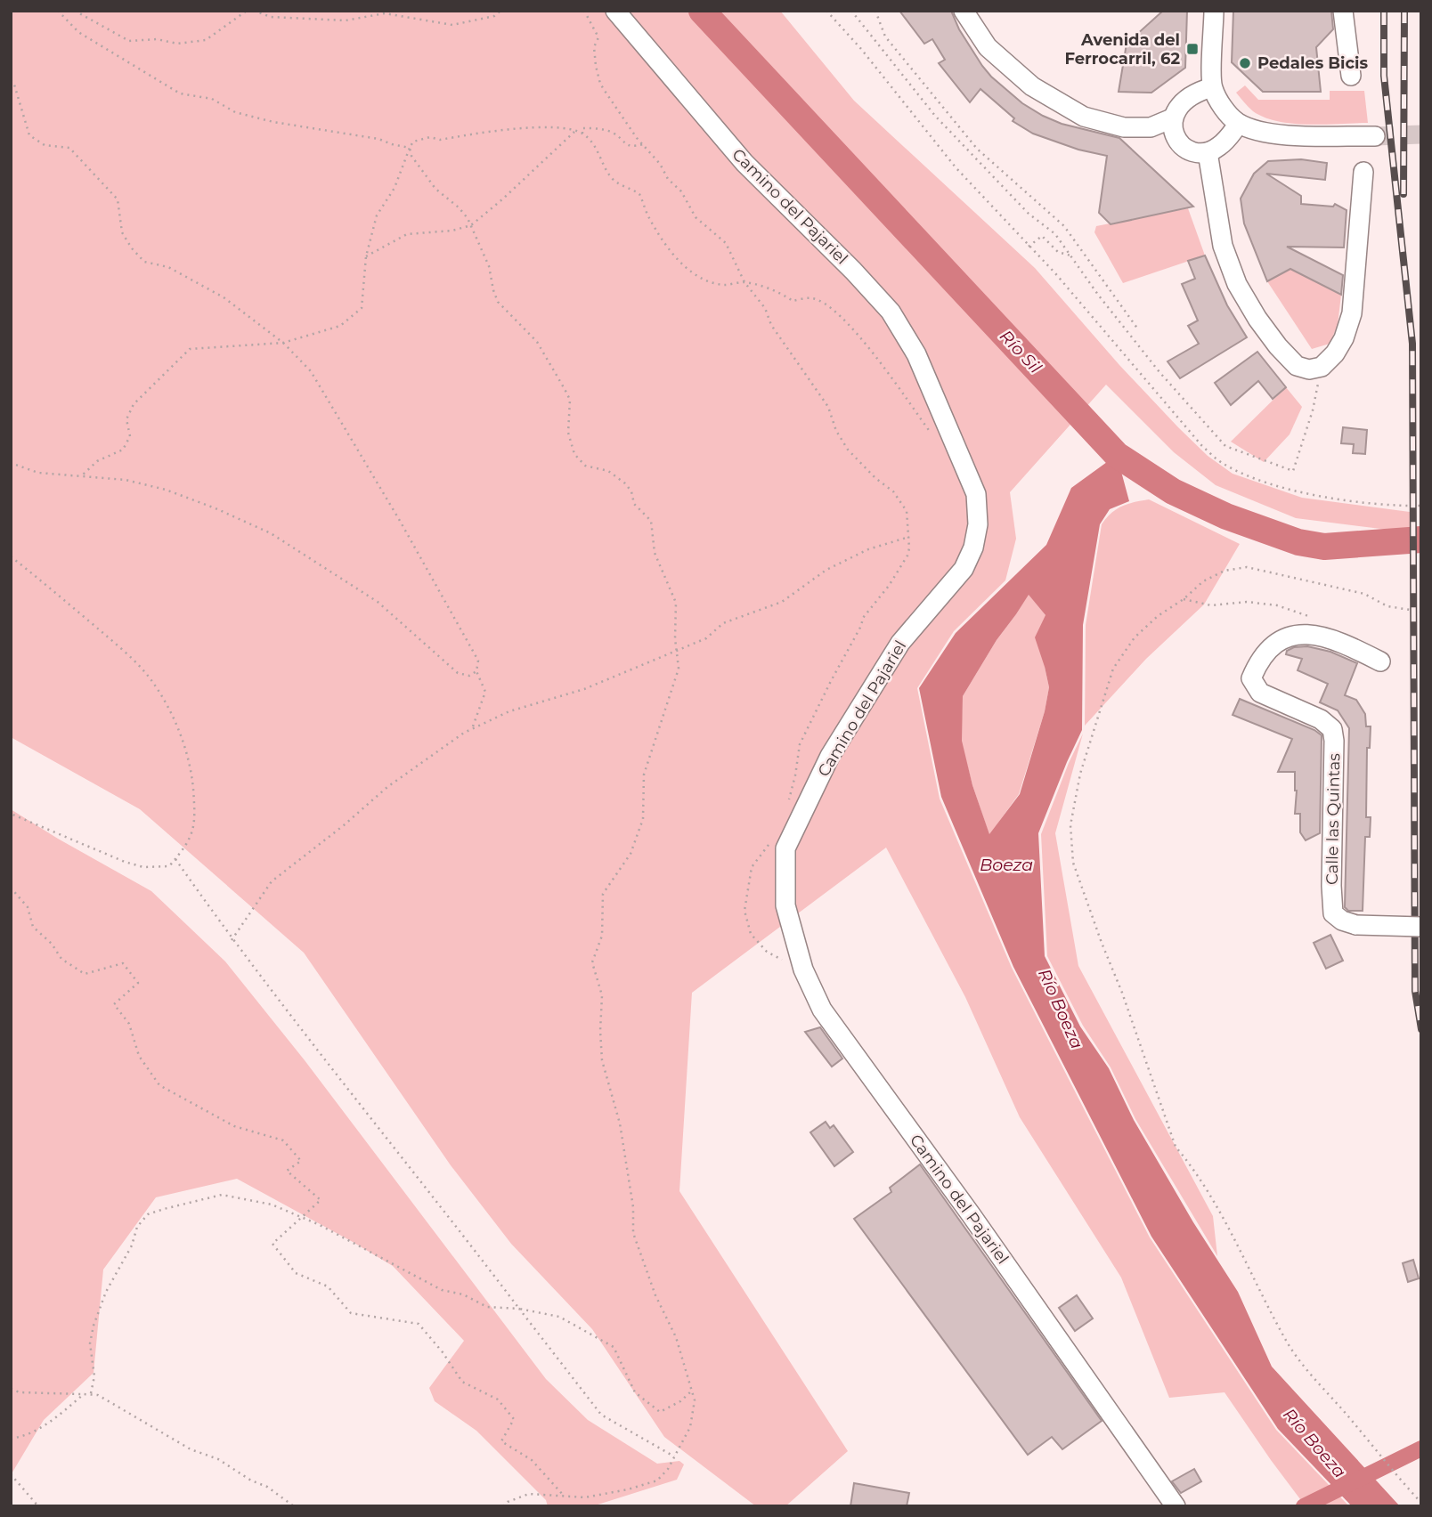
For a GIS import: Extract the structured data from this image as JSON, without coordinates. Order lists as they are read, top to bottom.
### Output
{
  "streets": {
    "street": ["Camino del Pajariel", "Calle las Quintas"]
  },
  "water": ["Río Sil", "Boeza", "Río Boeza"],
  "places": {
    "transit": ["Avenida del Ferrocarril, 62"],
    "other": ["Pedales Bicis"]
  }
}
